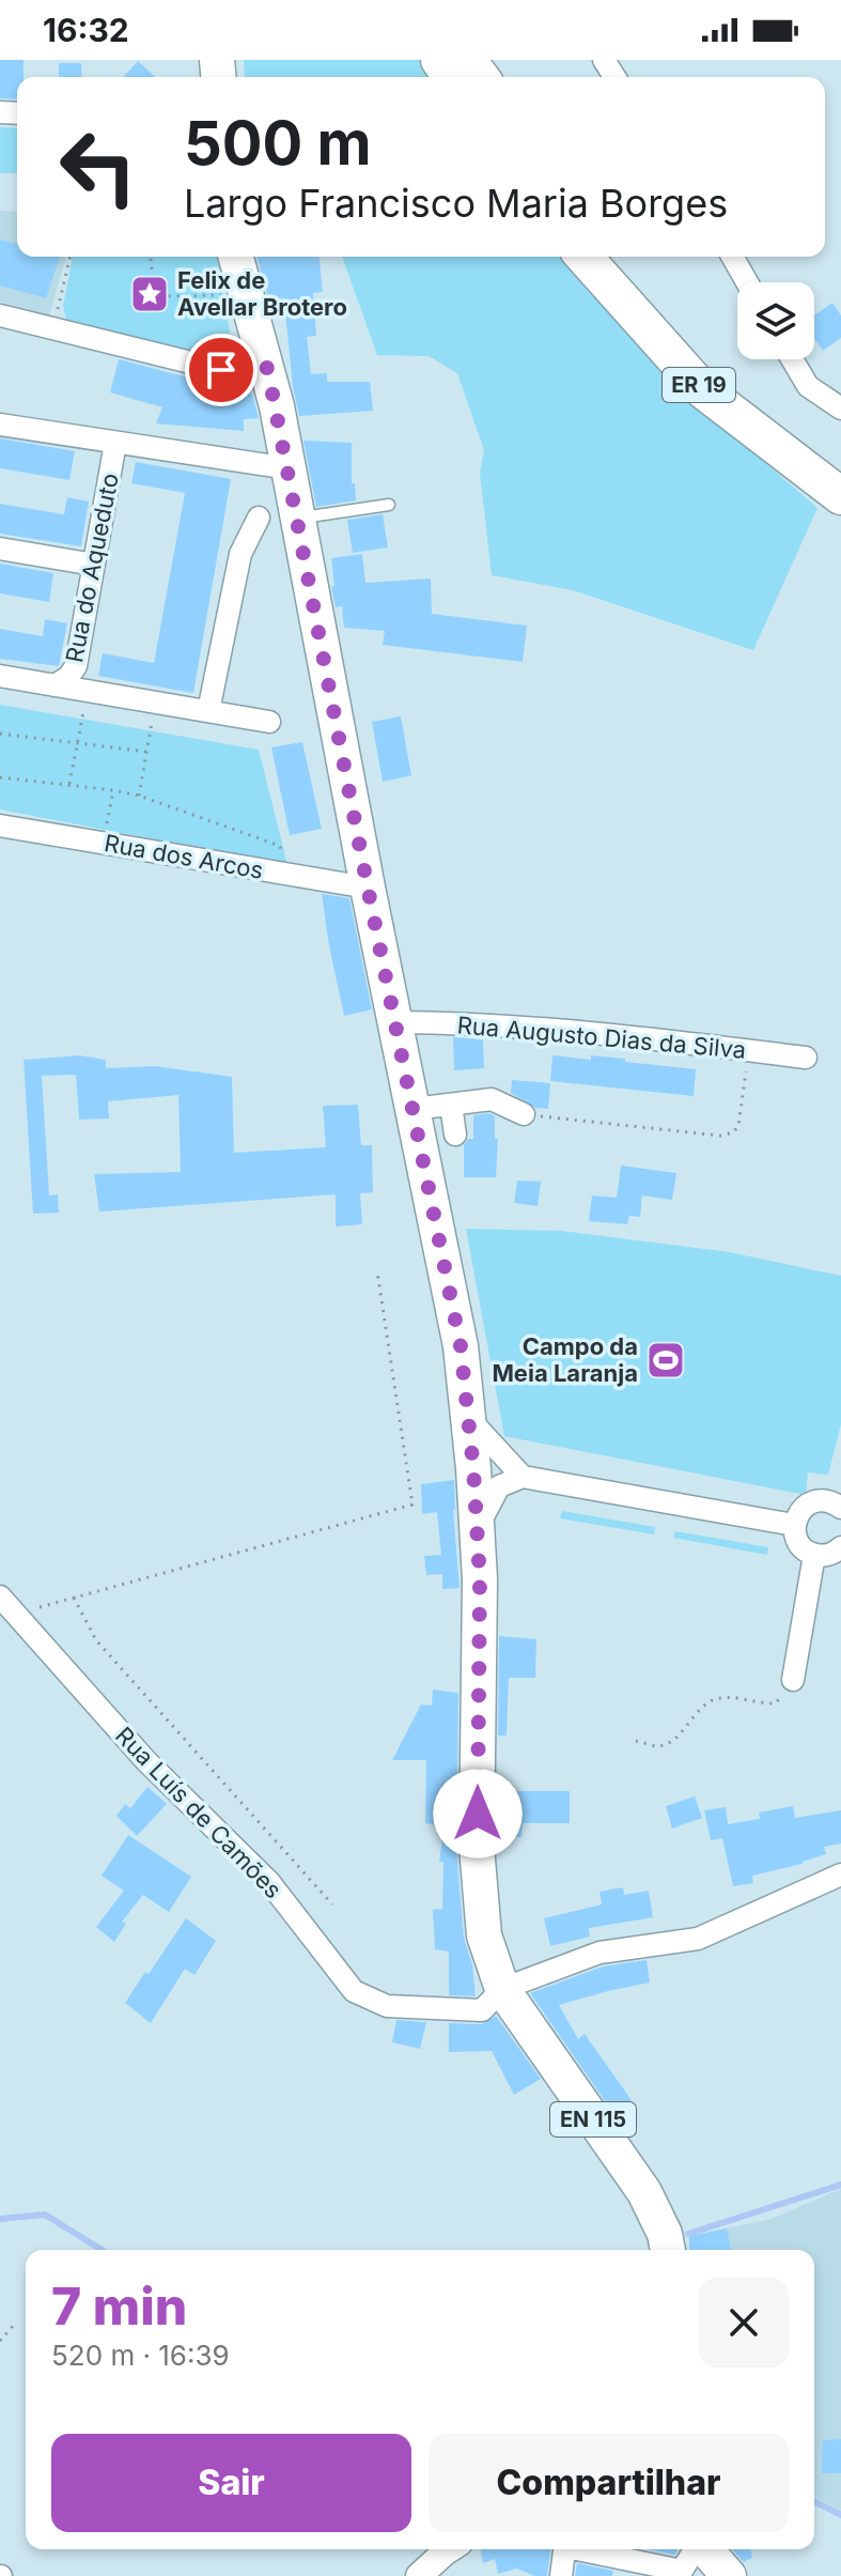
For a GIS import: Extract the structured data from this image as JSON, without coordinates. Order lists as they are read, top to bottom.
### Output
{
  "streets": {
    "highway": ["ER 19"],
    "main road": ["EN 115"],
    "street": [
      "Rua do Aqueduto",
      "Rua dos Arcos",
      "Rua Augusto Dias da Silva",
      "Rua Luís de Camões"
    ]
  },
  "crossings": [
    ["Rua dos Arcos", "EN 115"],
    ["Rua Augusto Dias da Silva", "EN 115"],
    ["Rua Luís de Camões", "EN 115"]
  ],
  "places": {
    "place": ["Felix de Avellar Brotero"],
    "sports": ["Campo da Meia Laranja"]
  },
  "page": {
    "status": "16:32",
    "turn": ["500 m", "Largo Francisco Maria Borges"],
    "heading": ["7 min", "520 m · 16:39"],
    "buttons": ["Sair", "Compartilhar"]
  }
}
